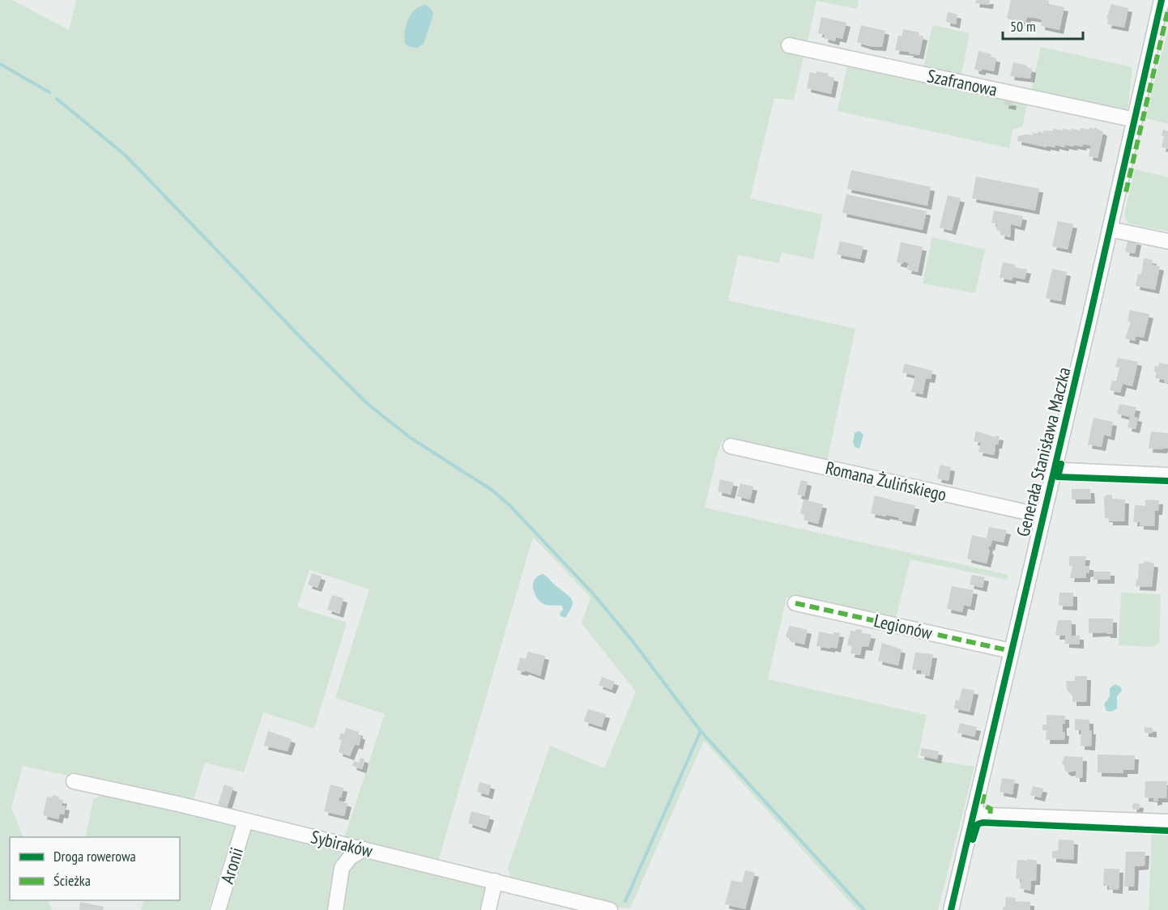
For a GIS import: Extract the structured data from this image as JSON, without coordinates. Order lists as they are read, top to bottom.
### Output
{
  "streets": {
    "street": [
      "Szafranowa",
      "Generała Stanisława Maczka",
      "Romana Żulińskiego",
      "Legionów",
      "Sybiraków",
      "Aronii"
    ]
  },
  "crossings": [
    ["Szafranowa", "Generała Stanisława Maczka"],
    ["Generała Stanisława Maczka", "Romana Żulińskiego"],
    ["Generała Stanisława Maczka", "Legionów"],
    ["Sybiraków", "Aronii"]
  ],
  "legend": ["Droga rowerowa", "Ścieżka"],
  "scale_bar": "50 m"
}
